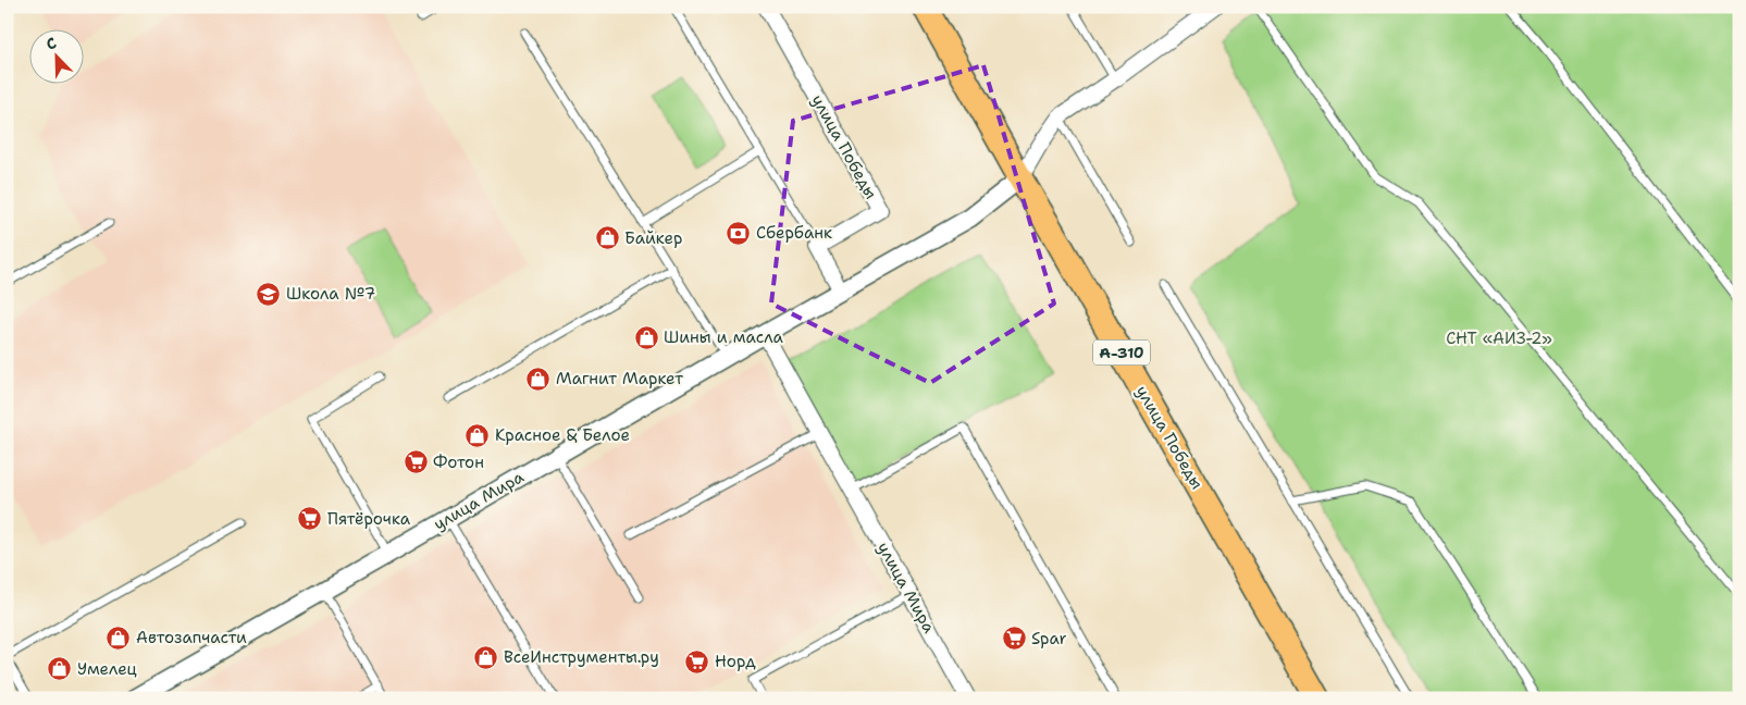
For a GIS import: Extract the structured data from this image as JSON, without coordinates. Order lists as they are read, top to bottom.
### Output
{
  "streets": {
    "highway": ["улица Победы", "А-310"],
    "street": ["улица Мира"]
  },
  "crossings": [
    ["улица Победы", "улица Мира"]
  ],
  "parks": ["СНТ «АИЗ-2»"],
  "places": {
    "bank": ["Сбербанк"],
    "shop": [
      "Байкер",
      "Шины и масла",
      "Магнит Маркет",
      "Красное & Белое",
      "Автозапчасти",
      "ВсеИнструменты.ру",
      "Умелец"
    ],
    "school or university": ["Школа №7"],
    "supermarket": [
      "Фотон",
      "Пятёрочка",
      "Spar",
      "Норд"
    ]
  },
  "north": "top left"
}
